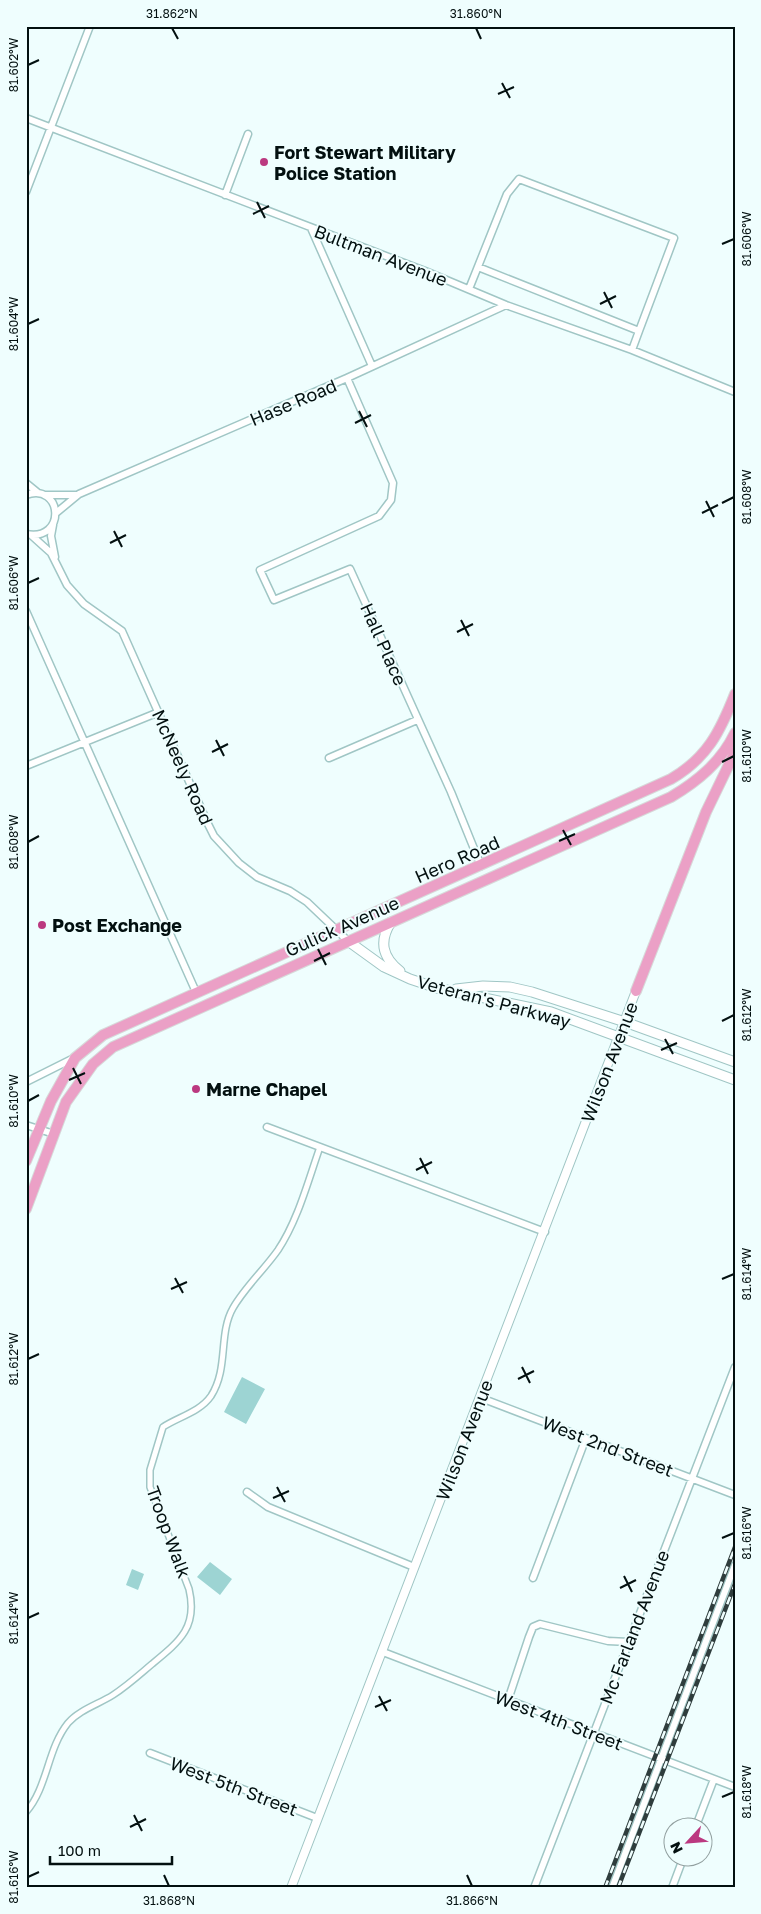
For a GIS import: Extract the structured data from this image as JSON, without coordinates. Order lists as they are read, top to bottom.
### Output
{
  "streets": {
    "main road": ["Hero Road", "Gulick Avenue", "Veteran's Parkway"],
    "street": [
      "Bultman Avenue",
      "Hase Road",
      "Hall Place",
      "McNeely Road",
      "Wilson Avenue",
      "West 2nd Street",
      "Troop Walk",
      "Mc Farland Avenue",
      "West 4th Street",
      "West 5th Street"
    ]
  },
  "crossings": [
    ["Bultman Avenue", "Hase Road"],
    ["Hase Road", "Hall Place"],
    ["Hall Place", "Hero Road"],
    ["McNeely Road", "Hero Road"],
    ["McNeely Road", "Gulick Avenue"],
    ["McNeely Road", "Veteran's Parkway"],
    ["Gulick Avenue", "Veteran's Parkway"],
    ["Veteran's Parkway", "Wilson Avenue"],
    ["Wilson Avenue", "West 2nd Street"],
    ["Wilson Avenue", "West 4th Street"],
    ["Wilson Avenue", "West 5th Street"],
    ["West 2nd Street", "Mc Farland Avenue"],
    ["Mc Farland Avenue", "West 4th Street"]
  ],
  "places": ["Fort Stewart Military Police Station", "Post Exchange", "Marne Chapel"],
  "scale_bar": "100 m",
  "north": "bottom left",
  "coordinates": [
    "31.862°N",
    "31.860°N",
    "81.602°W",
    "81.606°W",
    "81.604°W",
    "81.608°W",
    "81.610°W",
    "81.612°W",
    "81.614°W",
    "81.616°W",
    "81.618°W",
    "31.868°N",
    "31.866°N"
  ]
}
